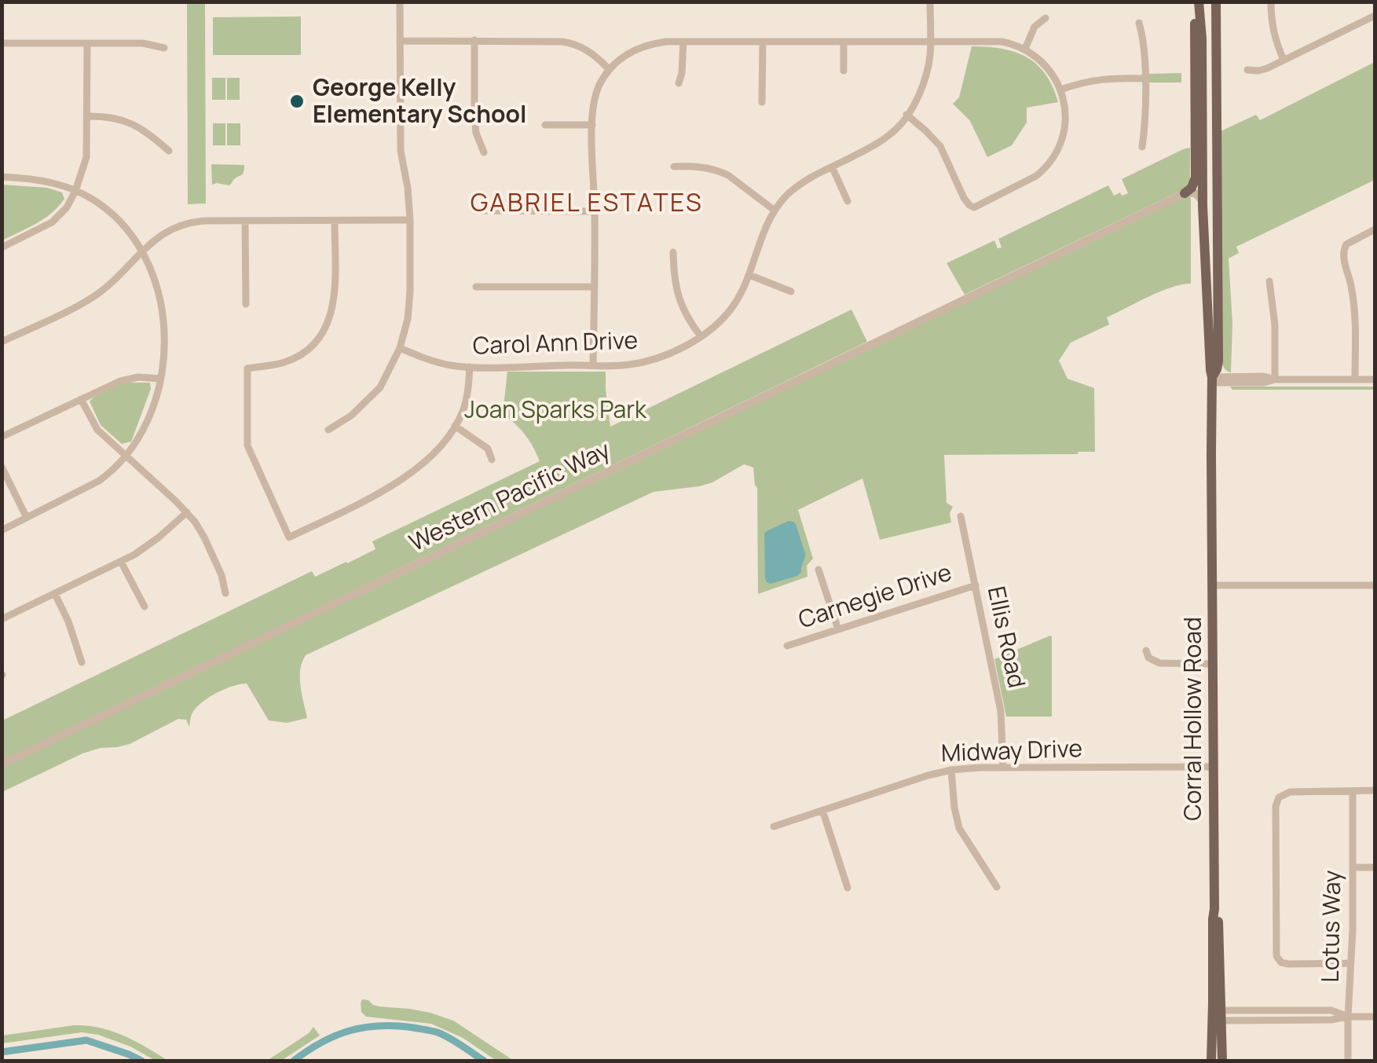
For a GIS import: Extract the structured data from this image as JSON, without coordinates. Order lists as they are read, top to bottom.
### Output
{
  "streets": {
    "main road": ["Corral Hollow Road"],
    "street": [
      "Carol Ann Drive",
      "Western Pacific Way",
      "Carnegie Drive",
      "Ellis Road",
      "Midway Drive",
      "Lotus Way"
    ]
  },
  "crossings": [
    ["Carnegie Drive", "Ellis Road"],
    ["Ellis Road", "Midway Drive"],
    ["Corral Hollow Road", "Midway Drive"]
  ],
  "districts": ["GABRIEL ESTATES"],
  "parks": ["Joan Sparks Park"],
  "places": ["George Kelly Elementary School"]
}
